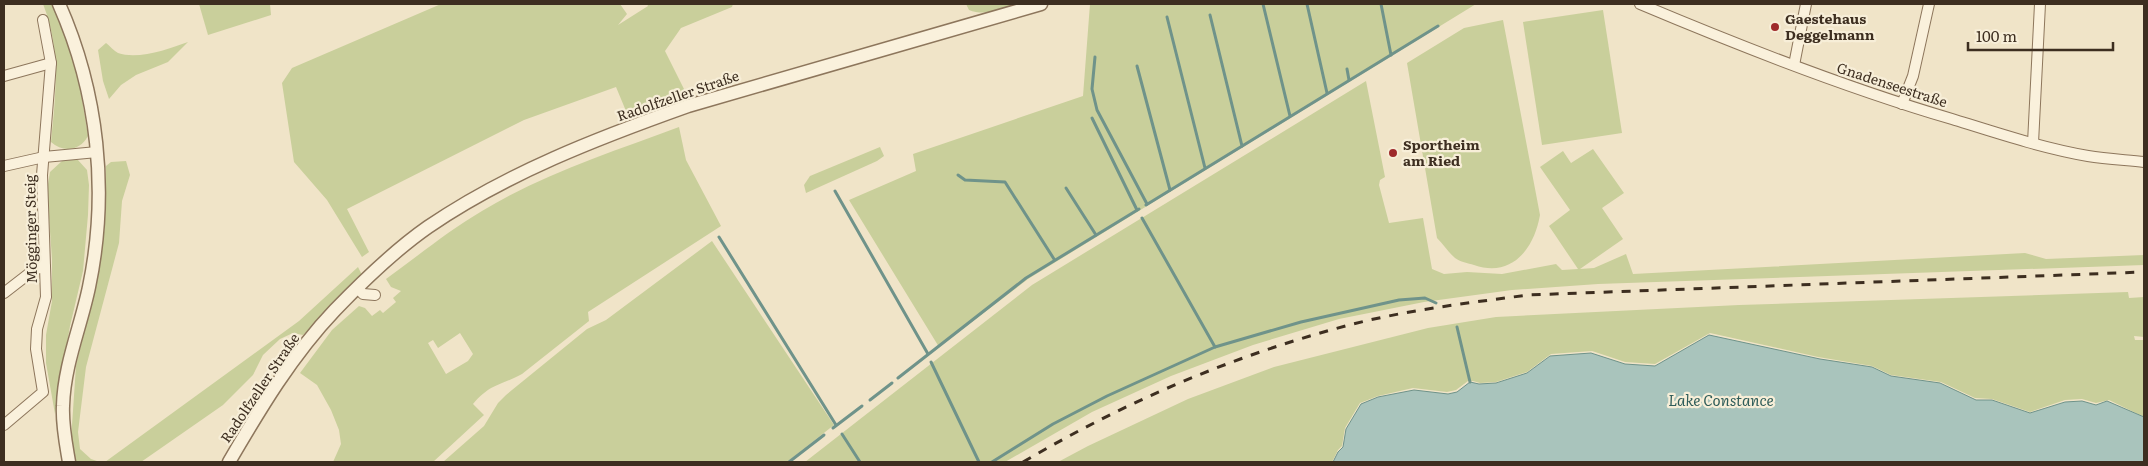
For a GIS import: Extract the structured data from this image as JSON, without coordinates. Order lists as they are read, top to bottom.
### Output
{
  "streets": {
    "street": ["Gnadenseestraße", "Radolfzeller Straße", "Mögginger Steig"]
  },
  "water": ["Lake Constance"],
  "places": ["Gaestehaus Deggelmann", "Sportheim am Ried"],
  "scale_bar": "100 m"
}
